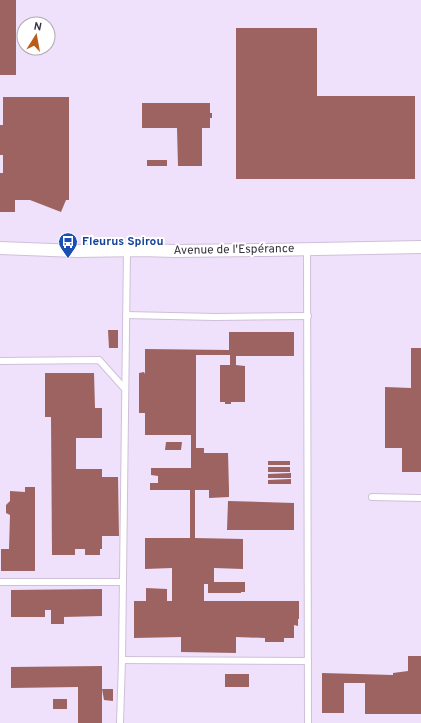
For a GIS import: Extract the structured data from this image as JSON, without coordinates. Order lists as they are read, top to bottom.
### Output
{
  "streets": {
    "street": ["Avenue de l'Espérance"]
  },
  "places": {
    "bus stop": ["Fleurus Spirou"]
  },
  "north": "top"
}
